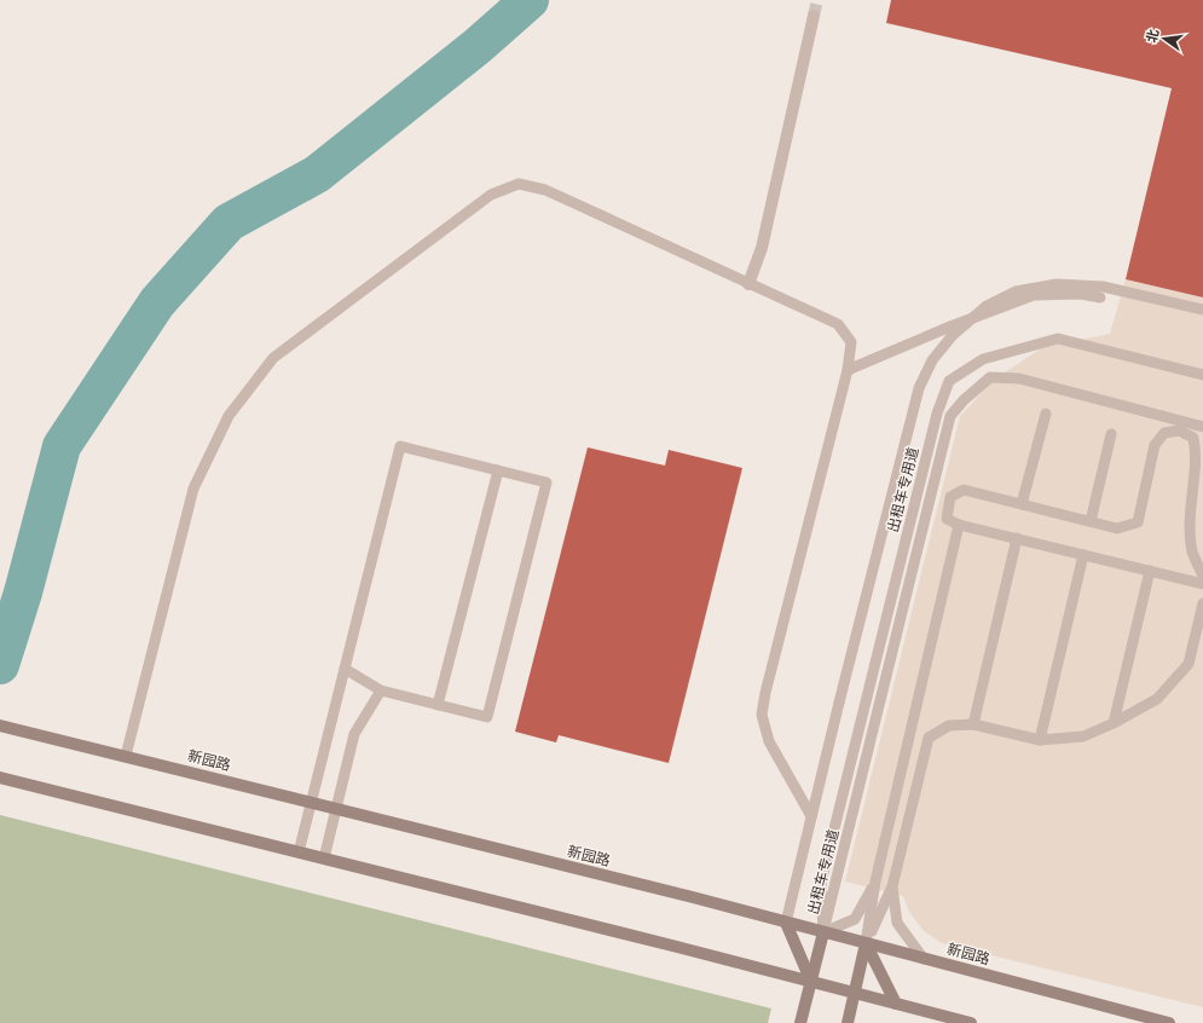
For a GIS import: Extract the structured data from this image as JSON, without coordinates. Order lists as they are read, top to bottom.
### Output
{
  "streets": {
    "main road": ["新园路"],
    "lane": ["出租车专用道"]
  },
  "crossings": [
    ["出租车专用道", "新园路"]
  ],
  "north": "left"
}
